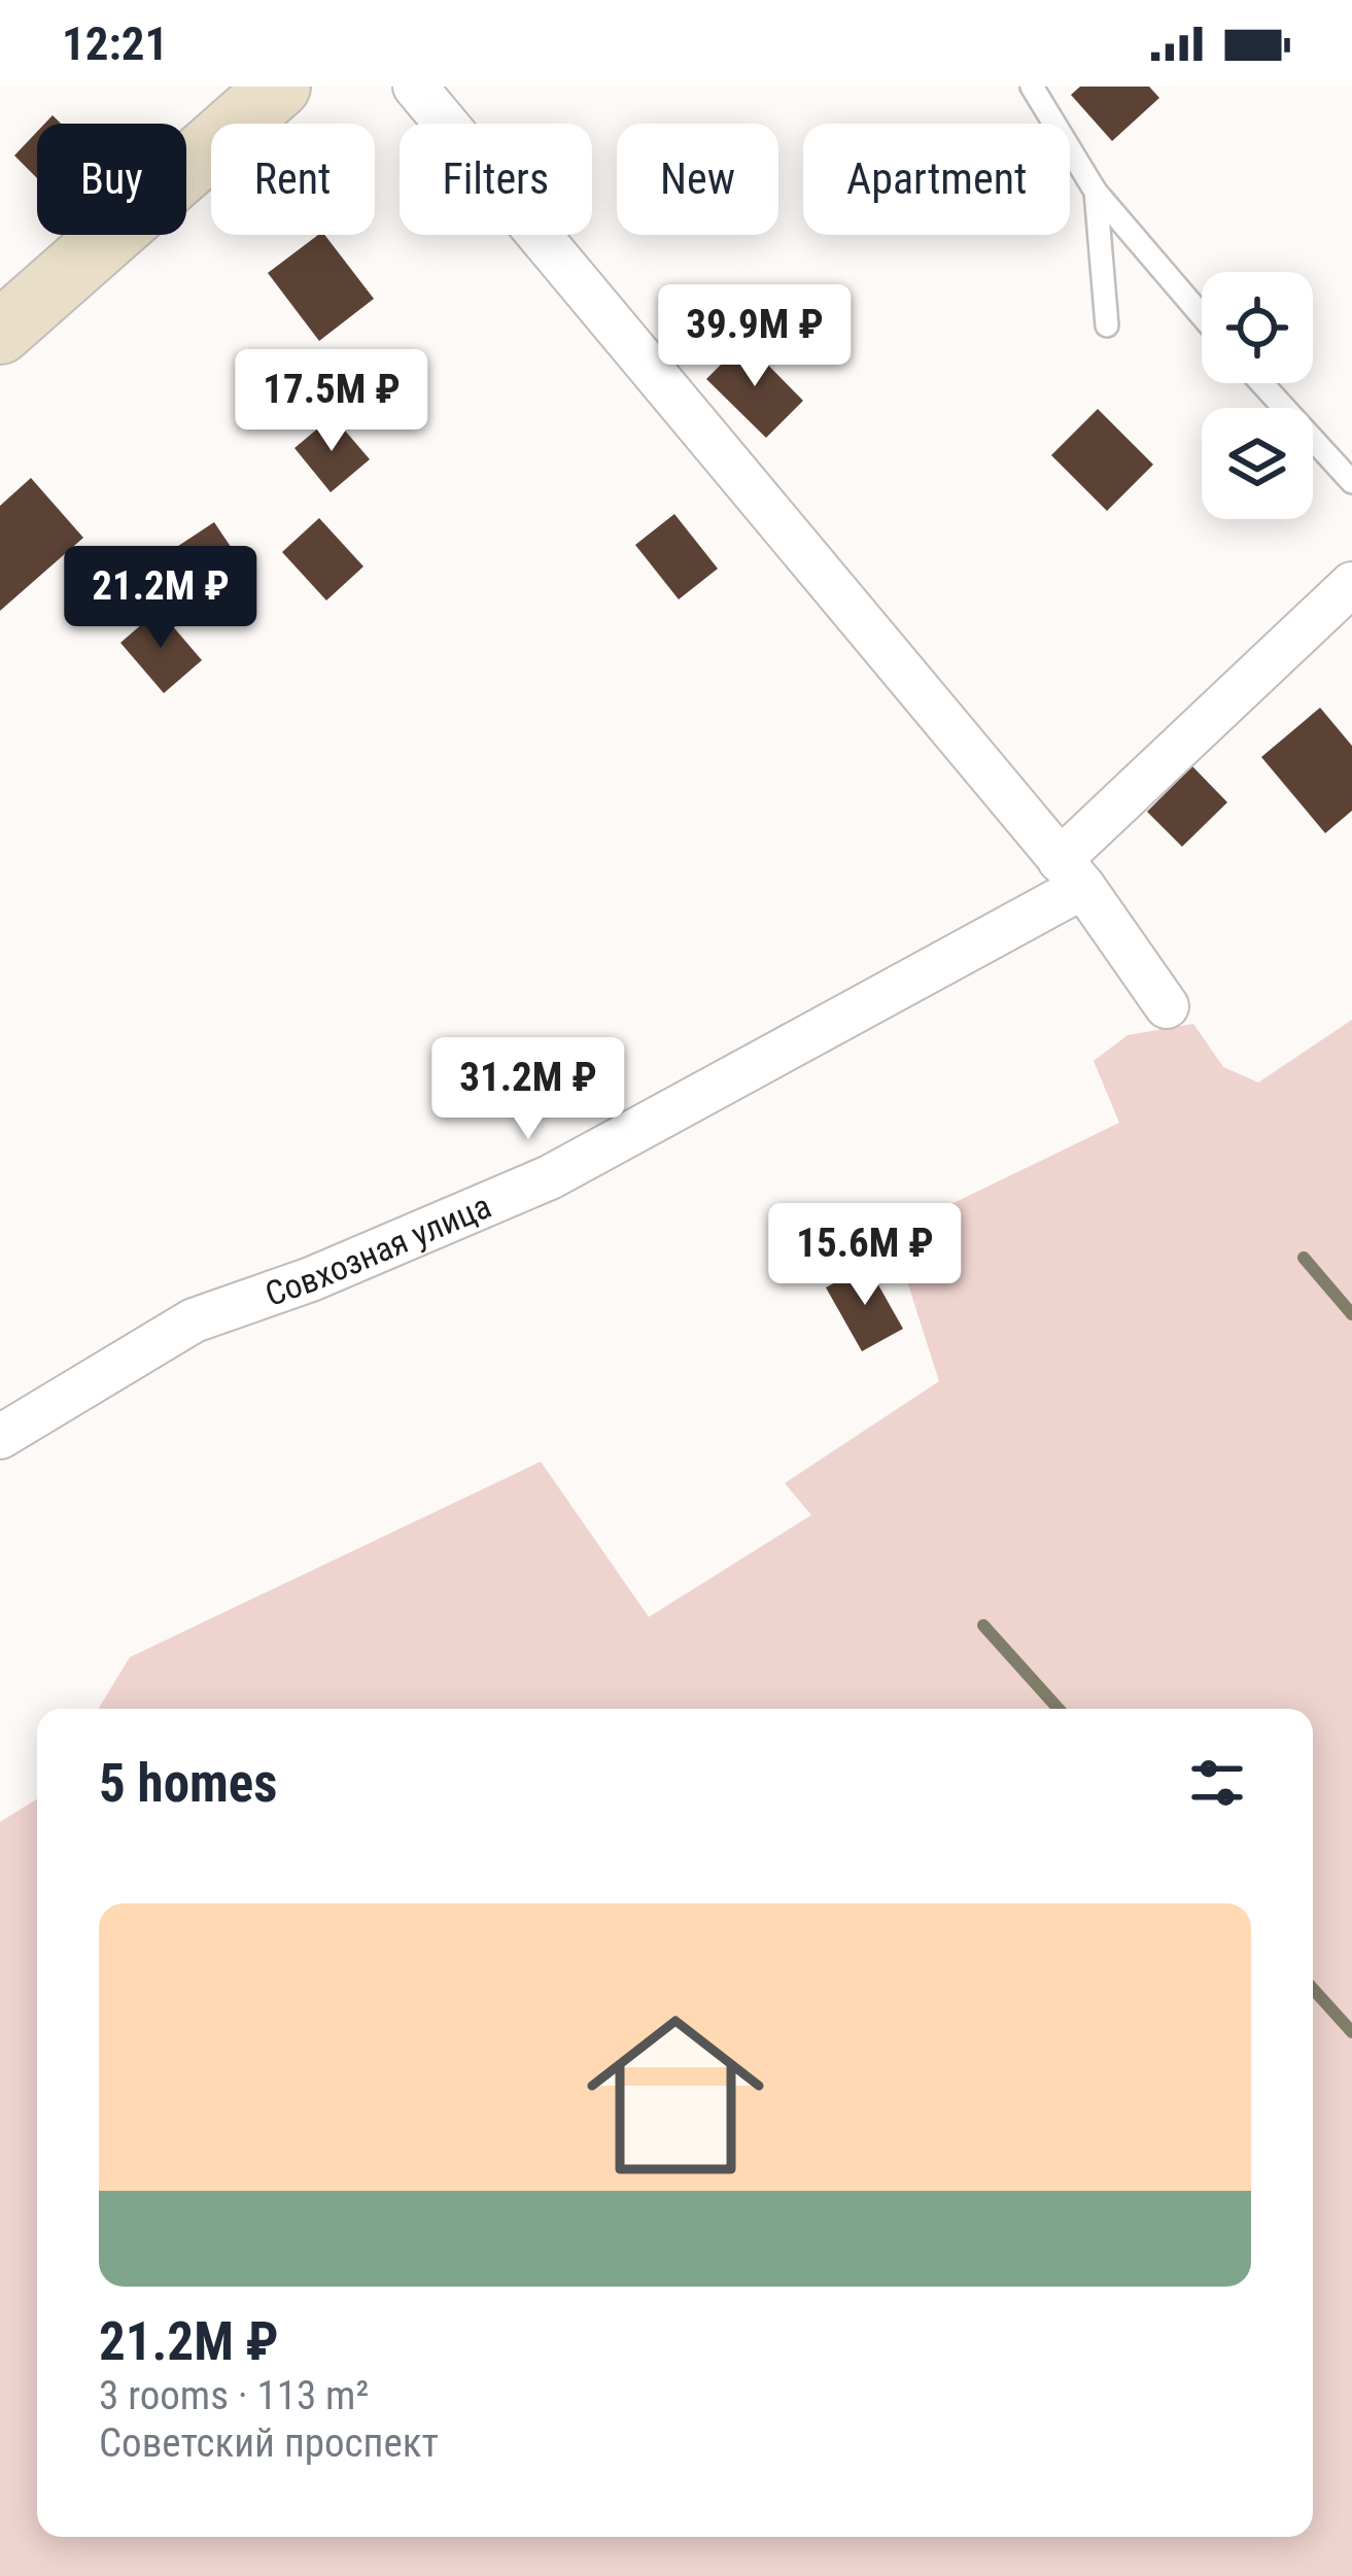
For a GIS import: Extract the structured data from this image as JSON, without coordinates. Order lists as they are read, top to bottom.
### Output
{
  "streets": {
    "street": ["Совхозная улица"]
  },
  "page": {
    "status": "12:21",
    "chip": [
      "Buy",
      "Rent",
      "Filters",
      "New",
      "Apartment"
    ],
    "price": [
      "39.9M ₽",
      "17.5M ₽",
      "21.2M ₽",
      "31.2M ₽",
      "15.6M ₽"
    ],
    "heading": "5 homes",
    "list": [
      {
        "name": "21.2M ₽",
        "note": "3 rooms · 113 m² · Советский проспект"
      }
    ]
  }
}
